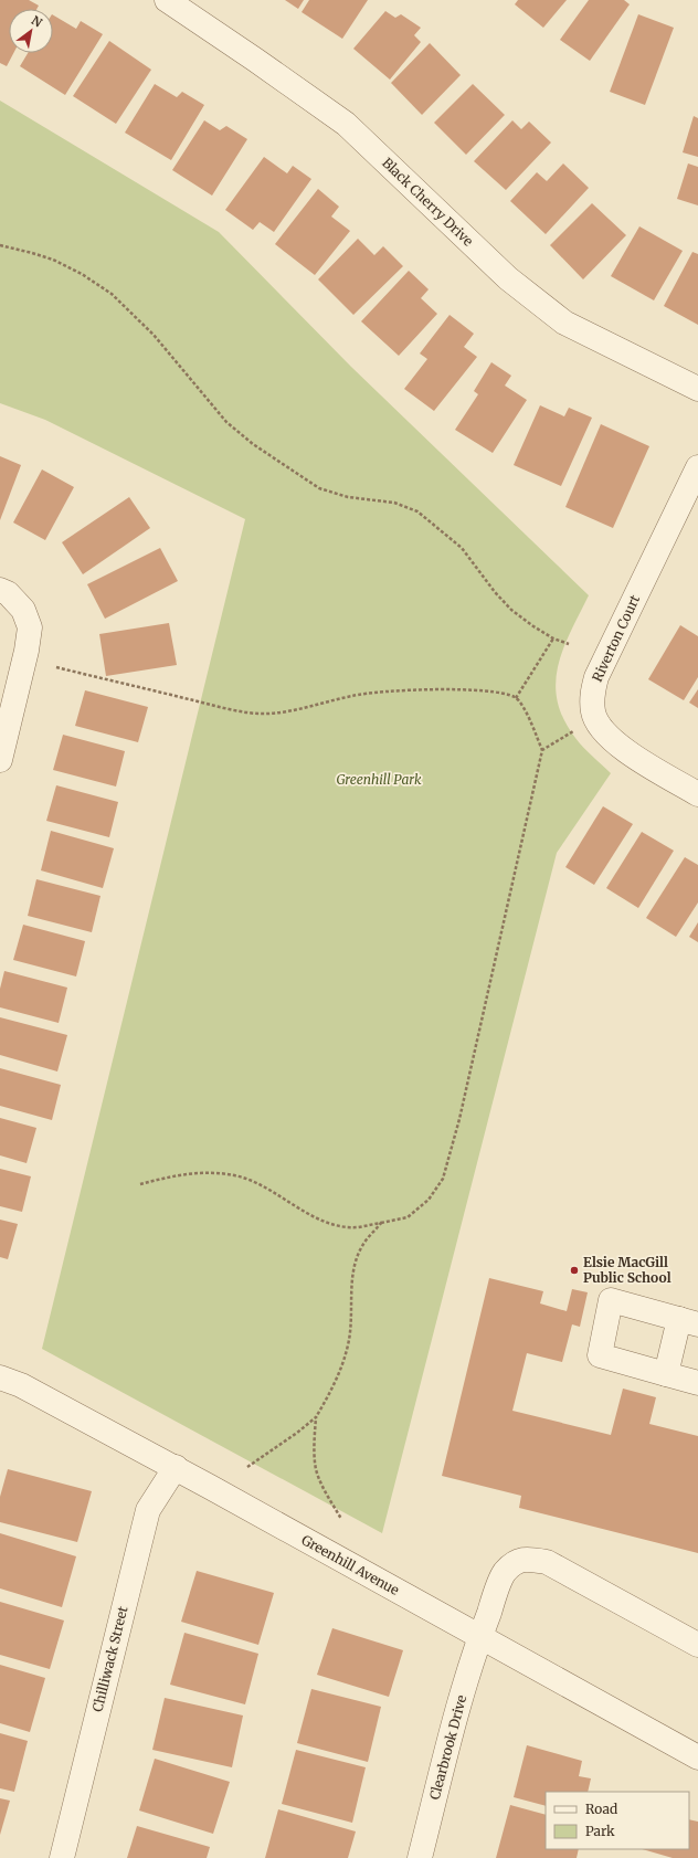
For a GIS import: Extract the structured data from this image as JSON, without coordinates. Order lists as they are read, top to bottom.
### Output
{
  "streets": {
    "street": [
      "Black Cherry Drive",
      "Riverton Court",
      "Greenhill Avenue",
      "Chilliwack Street",
      "Clearbrook Drive"
    ]
  },
  "crossings": [
    ["Greenhill Avenue", "Chilliwack Street"],
    ["Greenhill Avenue", "Clearbrook Drive"]
  ],
  "parks": ["Greenhill Park"],
  "places": ["Elsie MacGill Public School"],
  "legend": ["Road", "Park"],
  "north": "top right"
}
